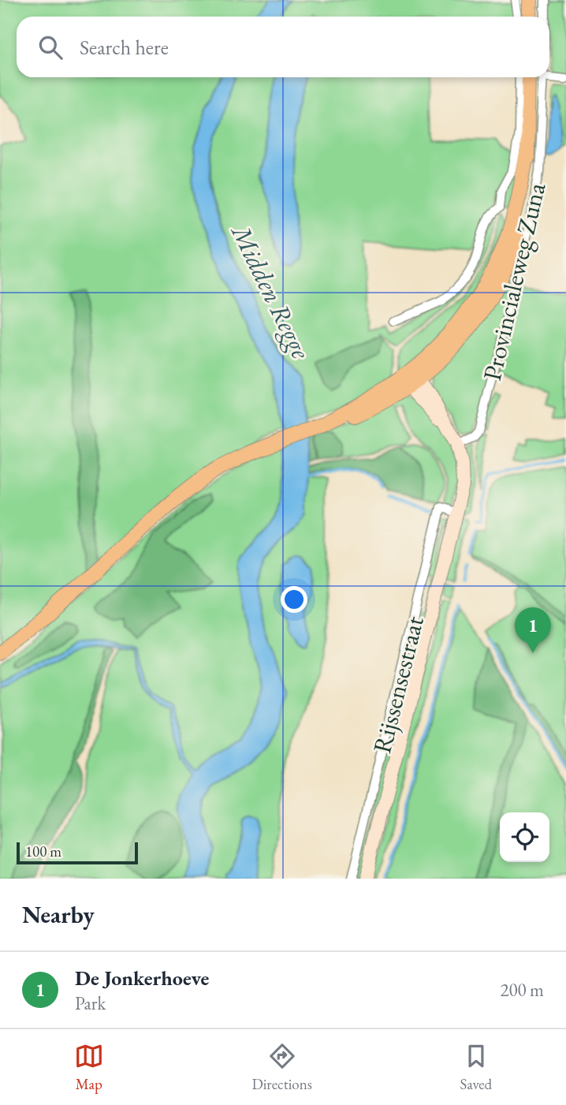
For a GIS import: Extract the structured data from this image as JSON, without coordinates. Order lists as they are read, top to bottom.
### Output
{
  "streets": {
    "main road": ["Provincialeweg Zuna", "Rijssensestraat"]
  },
  "crossings": [
    ["Provincialeweg Zuna", "Rijssensestraat"]
  ],
  "water": ["Midden Regge"],
  "scale_bar": "100 m",
  "page": {
    "search": "Search here",
    "pins": "1",
    "scale": "100 m",
    "heading": "Nearby",
    "list": [
      {
        "mark": "1",
        "name": "De Jonkerhoeve",
        "note": "Park",
        "value": "200 m"
      }
    ],
    "nav": ["Map", "Directions", "Saved"]
  }
}
